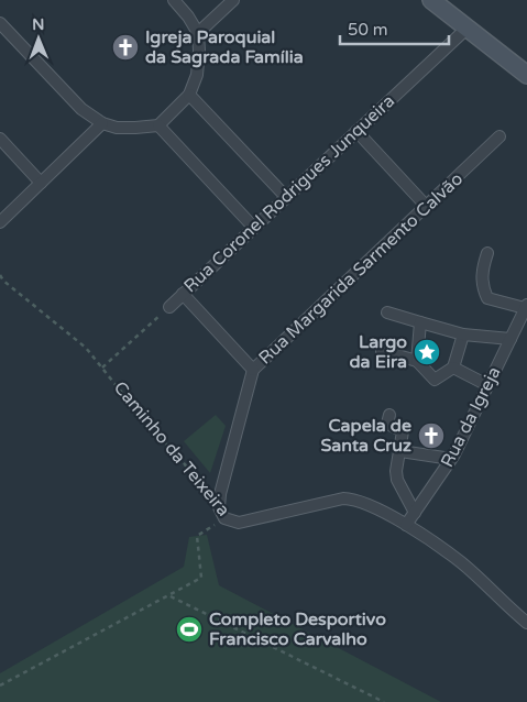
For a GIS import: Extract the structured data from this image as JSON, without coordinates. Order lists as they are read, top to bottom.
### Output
{
  "streets": {
    "street": [
      "Rua Coronel Rodrigues Junqueira",
      "Rua Margarida Sarmento Calvão",
      "Rua da Igreja",
      "Caminho da Teixeira"
    ]
  },
  "crossings": [
    ["Rua Coronel Rodrigues Junqueira", "Caminho da Teixeira"],
    ["Rua Margarida Sarmento Calvão", "Caminho da Teixeira"],
    ["Rua da Igreja", "Caminho da Teixeira"]
  ],
  "places": {
    "church": ["Igreja Paroquial da Sagrada Família", "Capela de Santa Cruz"],
    "place": ["Largo da Eira"],
    "sports": ["Completo Desportivo Francisco Carvalho"]
  },
  "scale_bar": "50 m",
  "north": "top"
}
